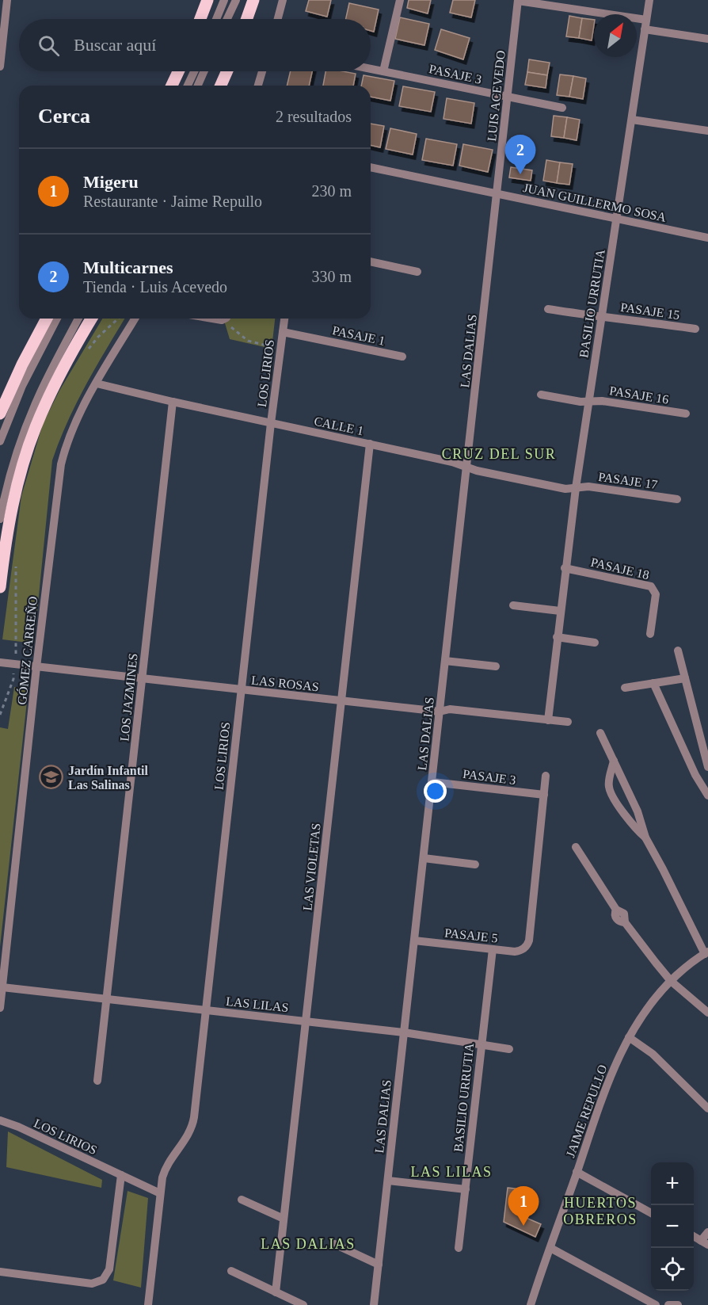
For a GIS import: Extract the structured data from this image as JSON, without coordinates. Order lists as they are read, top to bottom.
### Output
{
  "streets": {
    "street": [
      "PASAJE 3",
      "LUIS ACEVEDO",
      "JUAN GUILLERMO SOSA",
      "BASILIO URRUTIA",
      "PASAJE 15",
      "PASAJE 1",
      "LAS DALIAS",
      "LOS LIRIOS",
      "PASAJE 16",
      "CALLE 1",
      "PASAJE 17",
      "PASAJE 18",
      "GÓMEZ CARREÑO",
      "LAS ROSAS",
      "LOS JAZMINES",
      "LAS VIOLETAS",
      "PASAJE 5",
      "LAS LILAS",
      "JAIME REPULLO"
    ]
  },
  "crossings": [
    ["PASAJE 3", "LUIS ACEVEDO"],
    ["PASAJE 3", "LAS DALIAS"],
    ["PASAJE 3", "PASAJE 5"],
    ["LUIS ACEVEDO", "JUAN GUILLERMO SOSA"],
    ["LUIS ACEVEDO", "LAS DALIAS"],
    ["JUAN GUILLERMO SOSA", "BASILIO URRUTIA"],
    ["JUAN GUILLERMO SOSA", "LAS DALIAS"],
    ["BASILIO URRUTIA", "PASAJE 15"],
    ["BASILIO URRUTIA", "PASAJE 16"],
    ["BASILIO URRUTIA", "CALLE 1"],
    ["BASILIO URRUTIA", "PASAJE 17"],
    ["BASILIO URRUTIA", "PASAJE 18"],
    ["BASILIO URRUTIA", "LAS ROSAS"],
    ["BASILIO URRUTIA", "PASAJE 5"],
    ["BASILIO URRUTIA", "LAS LILAS"],
    ["PASAJE 1", "LOS LIRIOS"],
    ["LAS DALIAS", "CALLE 1"],
    ["LAS DALIAS", "LAS ROSAS"],
    ["LAS DALIAS", "PASAJE 5"],
    ["LAS DALIAS", "LAS LILAS"],
    ["LOS LIRIOS", "CALLE 1"],
    ["LOS LIRIOS", "LAS ROSAS"],
    ["LOS LIRIOS", "LAS LILAS"],
    ["CALLE 1", "PASAJE 17"],
    ["CALLE 1", "GÓMEZ CARREÑO"],
    ["CALLE 1", "LOS JAZMINES"],
    ["CALLE 1", "LAS VIOLETAS"],
    ["GÓMEZ CARREÑO", "LAS ROSAS"],
    ["GÓMEZ CARREÑO", "LAS LILAS"],
    ["LAS ROSAS", "LOS JAZMINES"],
    ["LAS ROSAS", "LAS VIOLETAS"],
    ["LOS JAZMINES", "LAS LILAS"],
    ["LAS VIOLETAS", "LAS LILAS"]
  ],
  "districts": [
    "CRUZ DEL SUR",
    "LAS LILAS",
    "HUERTOS OBREROS",
    "LAS DALIAS"
  ],
  "places": {
    "school or university": ["Jardín Infantil Las Salinas"]
  },
  "north": "top right",
  "page": {
    "search": "Buscar aquí",
    "heading": ["Cerca", "2 resultados"],
    "pins": ["2", "1"],
    "list": [
      {
        "mark": "1",
        "name": "Migeru",
        "note": "Restaurante · Jaime Repullo",
        "value": "230 m"
      },
      {
        "mark": "2",
        "name": "Multicarnes",
        "note": "Tienda · Luis Acevedo",
        "value": "330 m"
      }
    ],
    "map_buttons": ["+", "−"]
  }
}
